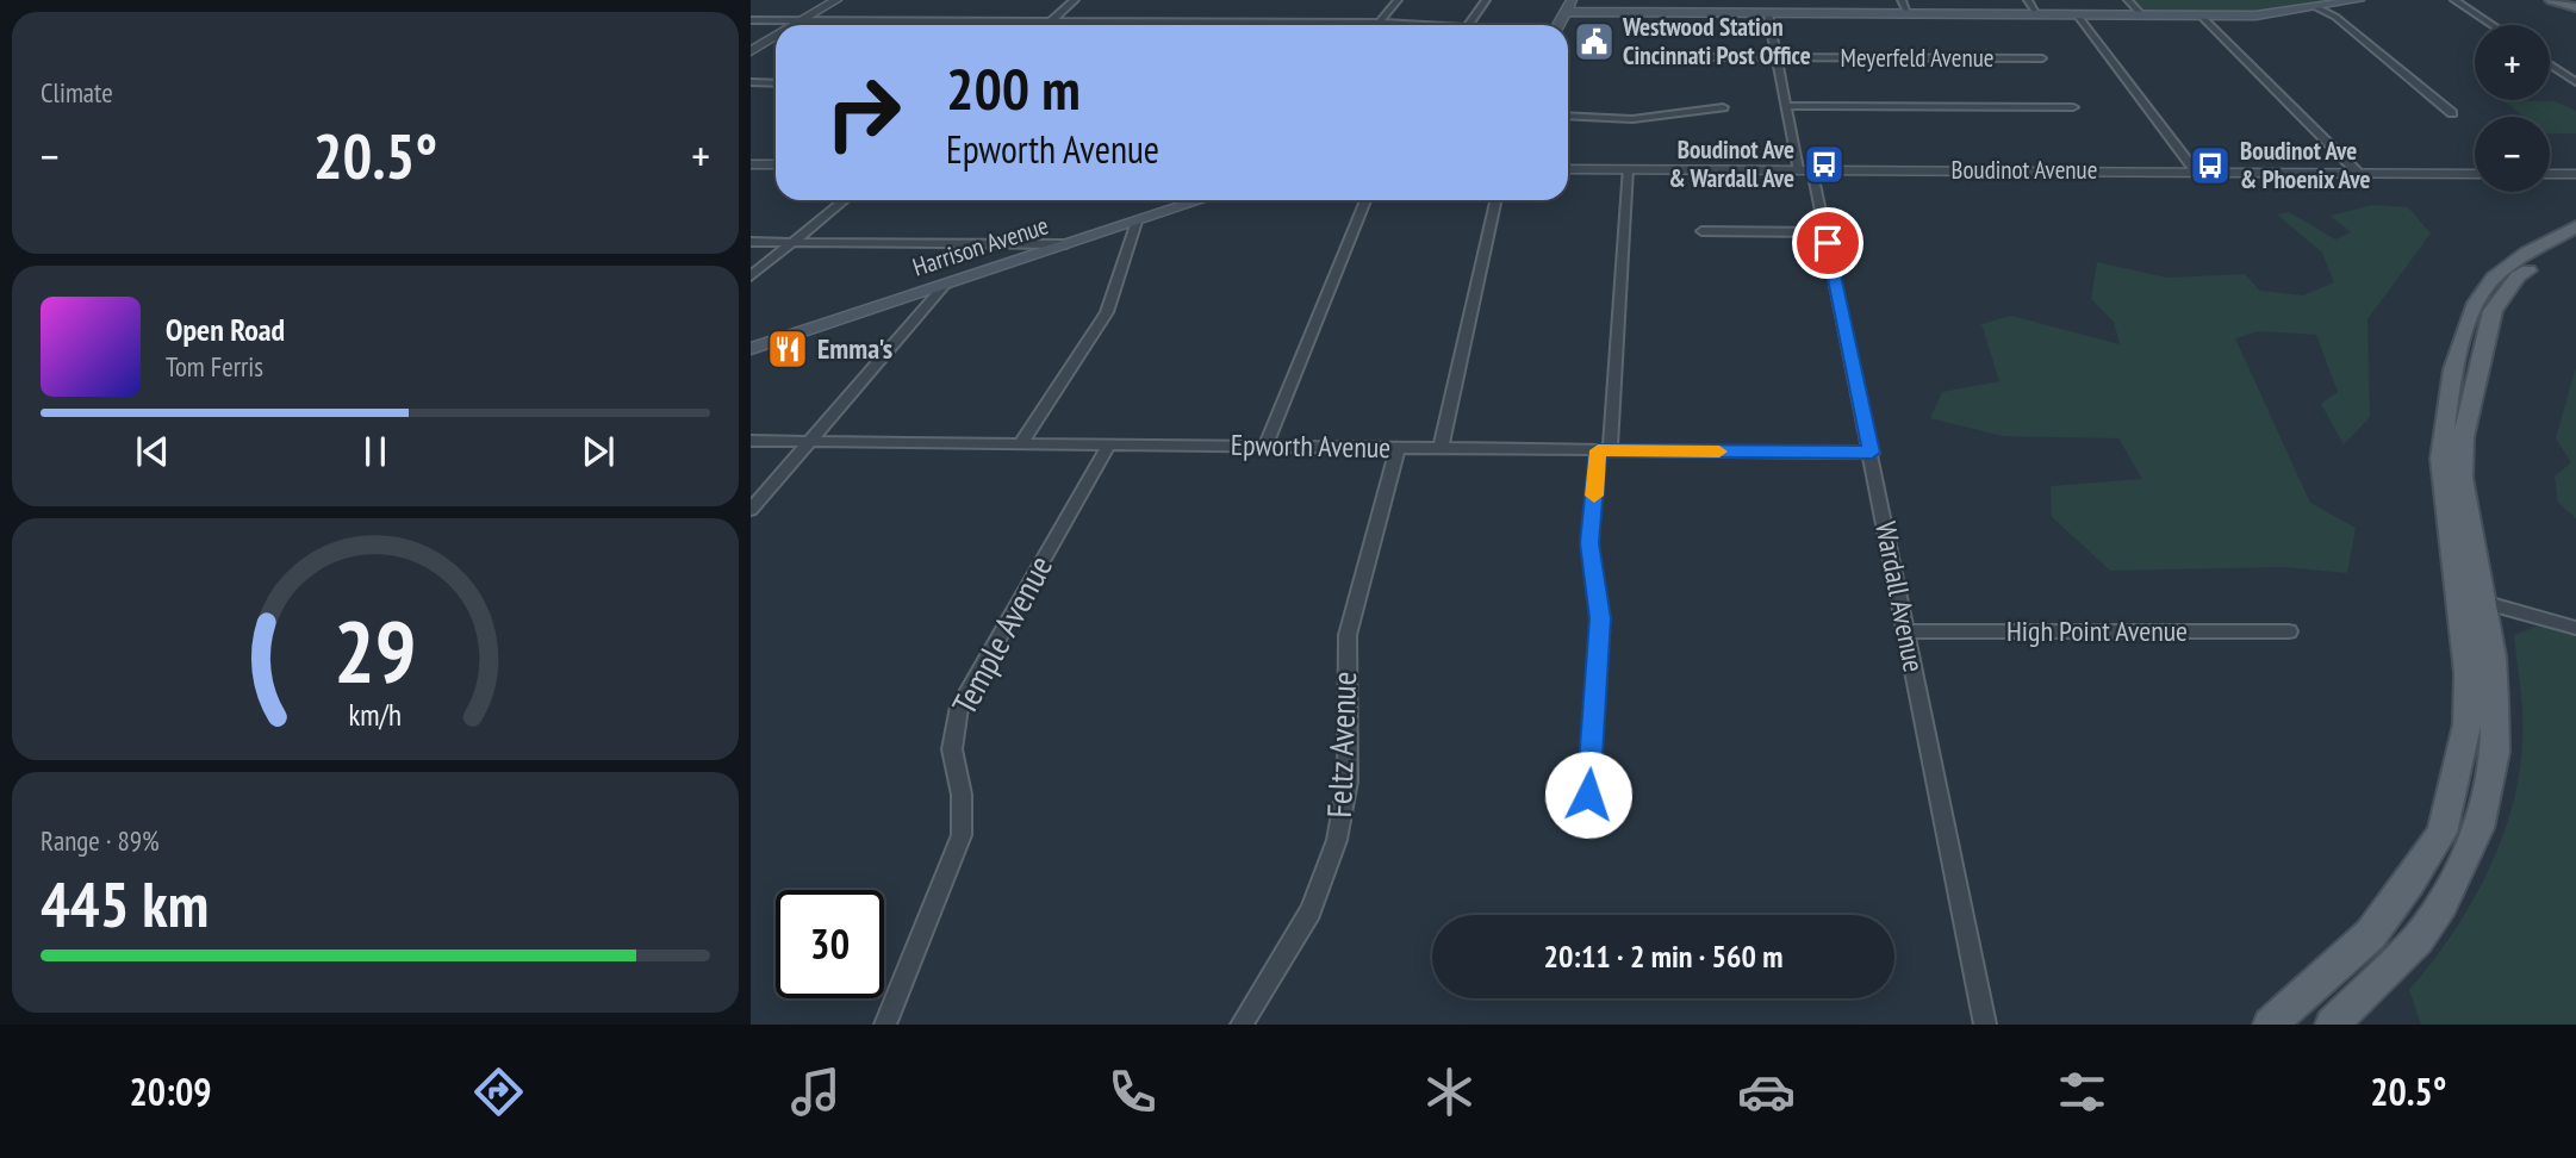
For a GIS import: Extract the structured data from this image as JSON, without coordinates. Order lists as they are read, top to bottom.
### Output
{
  "streets": {
    "main road": ["Harrison Avenue"],
    "street": [
      "Meyerfeld Avenue",
      "Boudinot Avenue",
      "Epworth Avenue",
      "Wardall Avenue",
      "High Point Avenue",
      "Temple Avenue",
      "Feltz Avenue"
    ]
  },
  "crossings": [
    ["Meyerfeld Avenue", "Wardall Avenue"],
    ["Boudinot Avenue", "Wardall Avenue"],
    ["Epworth Avenue", "Wardall Avenue"],
    ["Epworth Avenue", "Temple Avenue"],
    ["Epworth Avenue", "Feltz Avenue"],
    ["Wardall Avenue", "High Point Avenue"]
  ],
  "places": {
    "public building": ["Westwood Station Cincinnati Post Office"],
    "bus stop": ["Boudinot Ave & Wardall Ave", "Boudinot Ave & Phoenix Ave"],
    "restaurant": ["Emma's"]
  },
  "page": {
    "tile": [
      "Climate",
      ["Range · 89%", "445 km"]
    ],
    "map_buttons": ["+", "−"],
    "turn": ["200 m", "Epworth Avenue"],
    "heat": ["−", "20.5°", "+"],
    "song": ["Open Road", "Tom Ferris"],
    "limit": "30",
    "trip": "20:11 · 2 min · 560 m",
    "tabs": ["20:09", "20.5°"],
    "gauge": ["29", "km/h"]
  }
}
